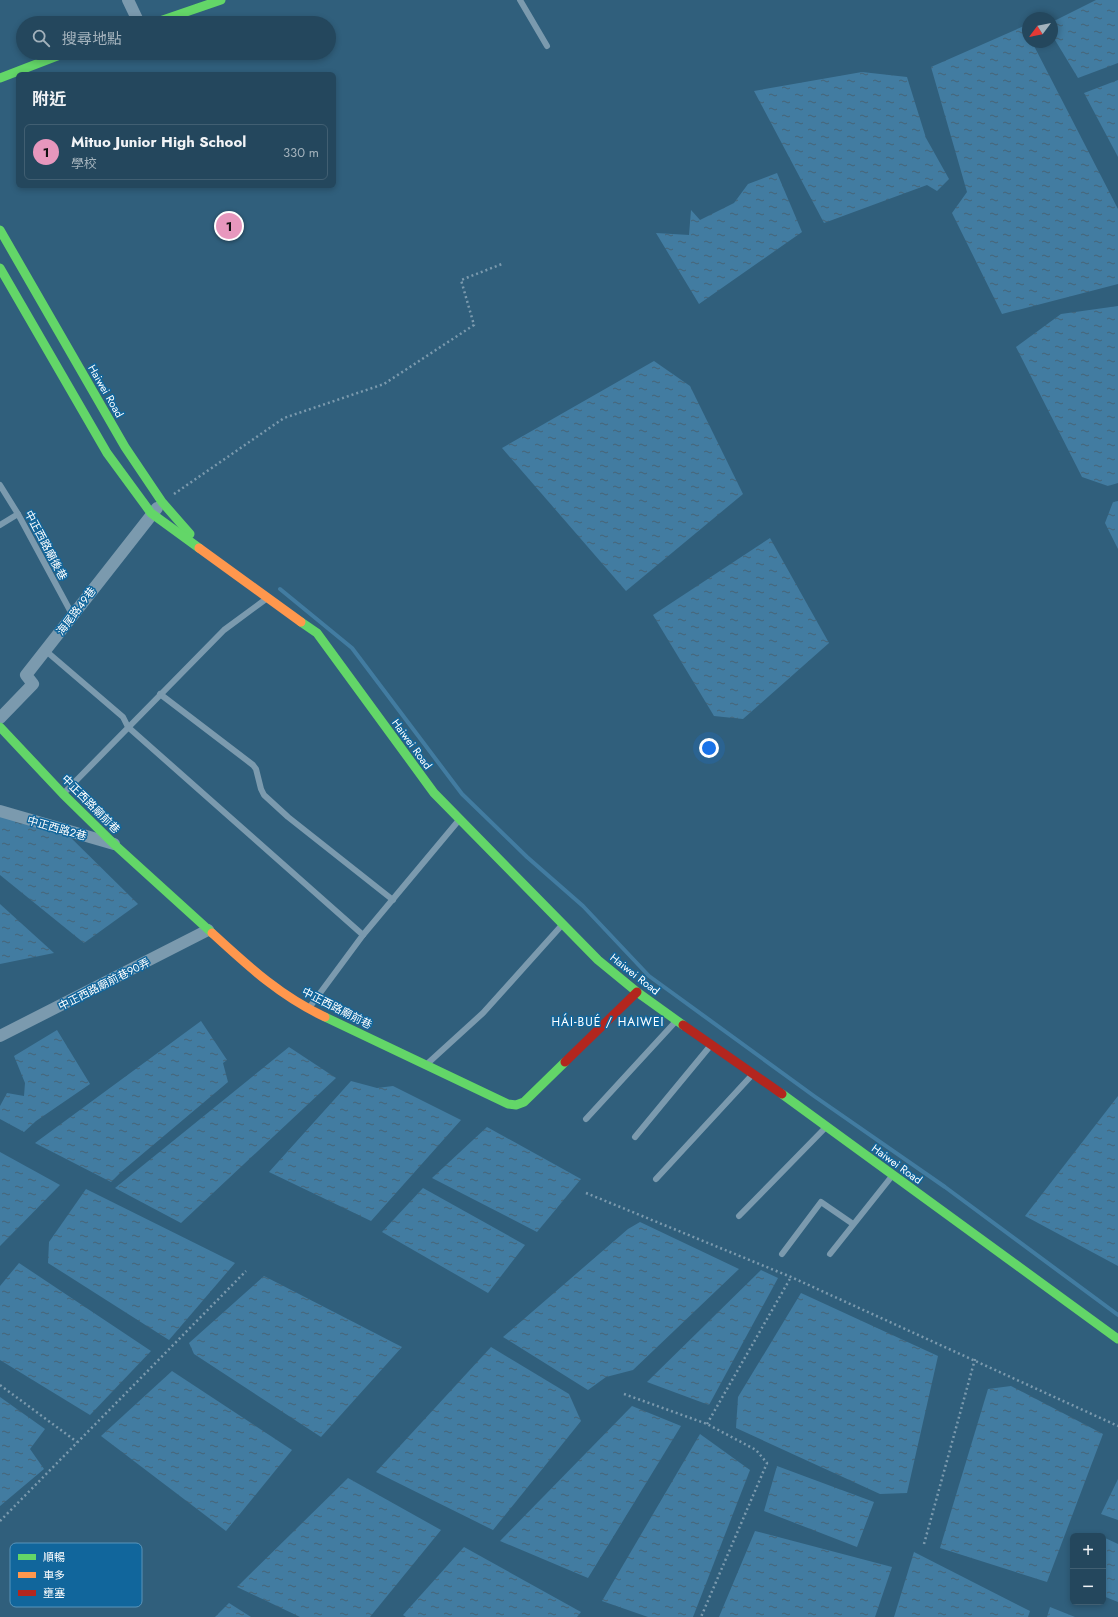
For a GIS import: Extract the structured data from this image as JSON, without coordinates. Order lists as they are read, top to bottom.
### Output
{
  "streets": {
    "street": [
      "Haiwei Road",
      "海尾路49巷",
      "中正西路廟前巷",
      "中正西路2巷",
      "中正西路廟前巷90弄"
    ],
    "lane": ["中正西路廟後巷"]
  },
  "crossings": [
    ["Haiwei Road", "海尾路49巷"],
    ["Haiwei Road", "中正西路廟前巷"],
    ["中正西路廟後巷", "海尾路49巷"],
    ["中正西路廟前巷", "中正西路2巷"],
    ["中正西路廟前巷", "中正西路廟前巷90弄"]
  ],
  "districts": ["HÁI-BUÉ / HAIWEI"],
  "legend": ["順暢", "車多", "壅塞"],
  "north": "bottom left",
  "page": {
    "search": "搜尋地點",
    "heading": "附近",
    "list": [
      {
        "mark": "1",
        "name": "Mituo Junior High School",
        "note": "學校",
        "value": "330 m"
      }
    ],
    "pins": "1",
    "map_buttons": ["+", "−"]
  }
}
